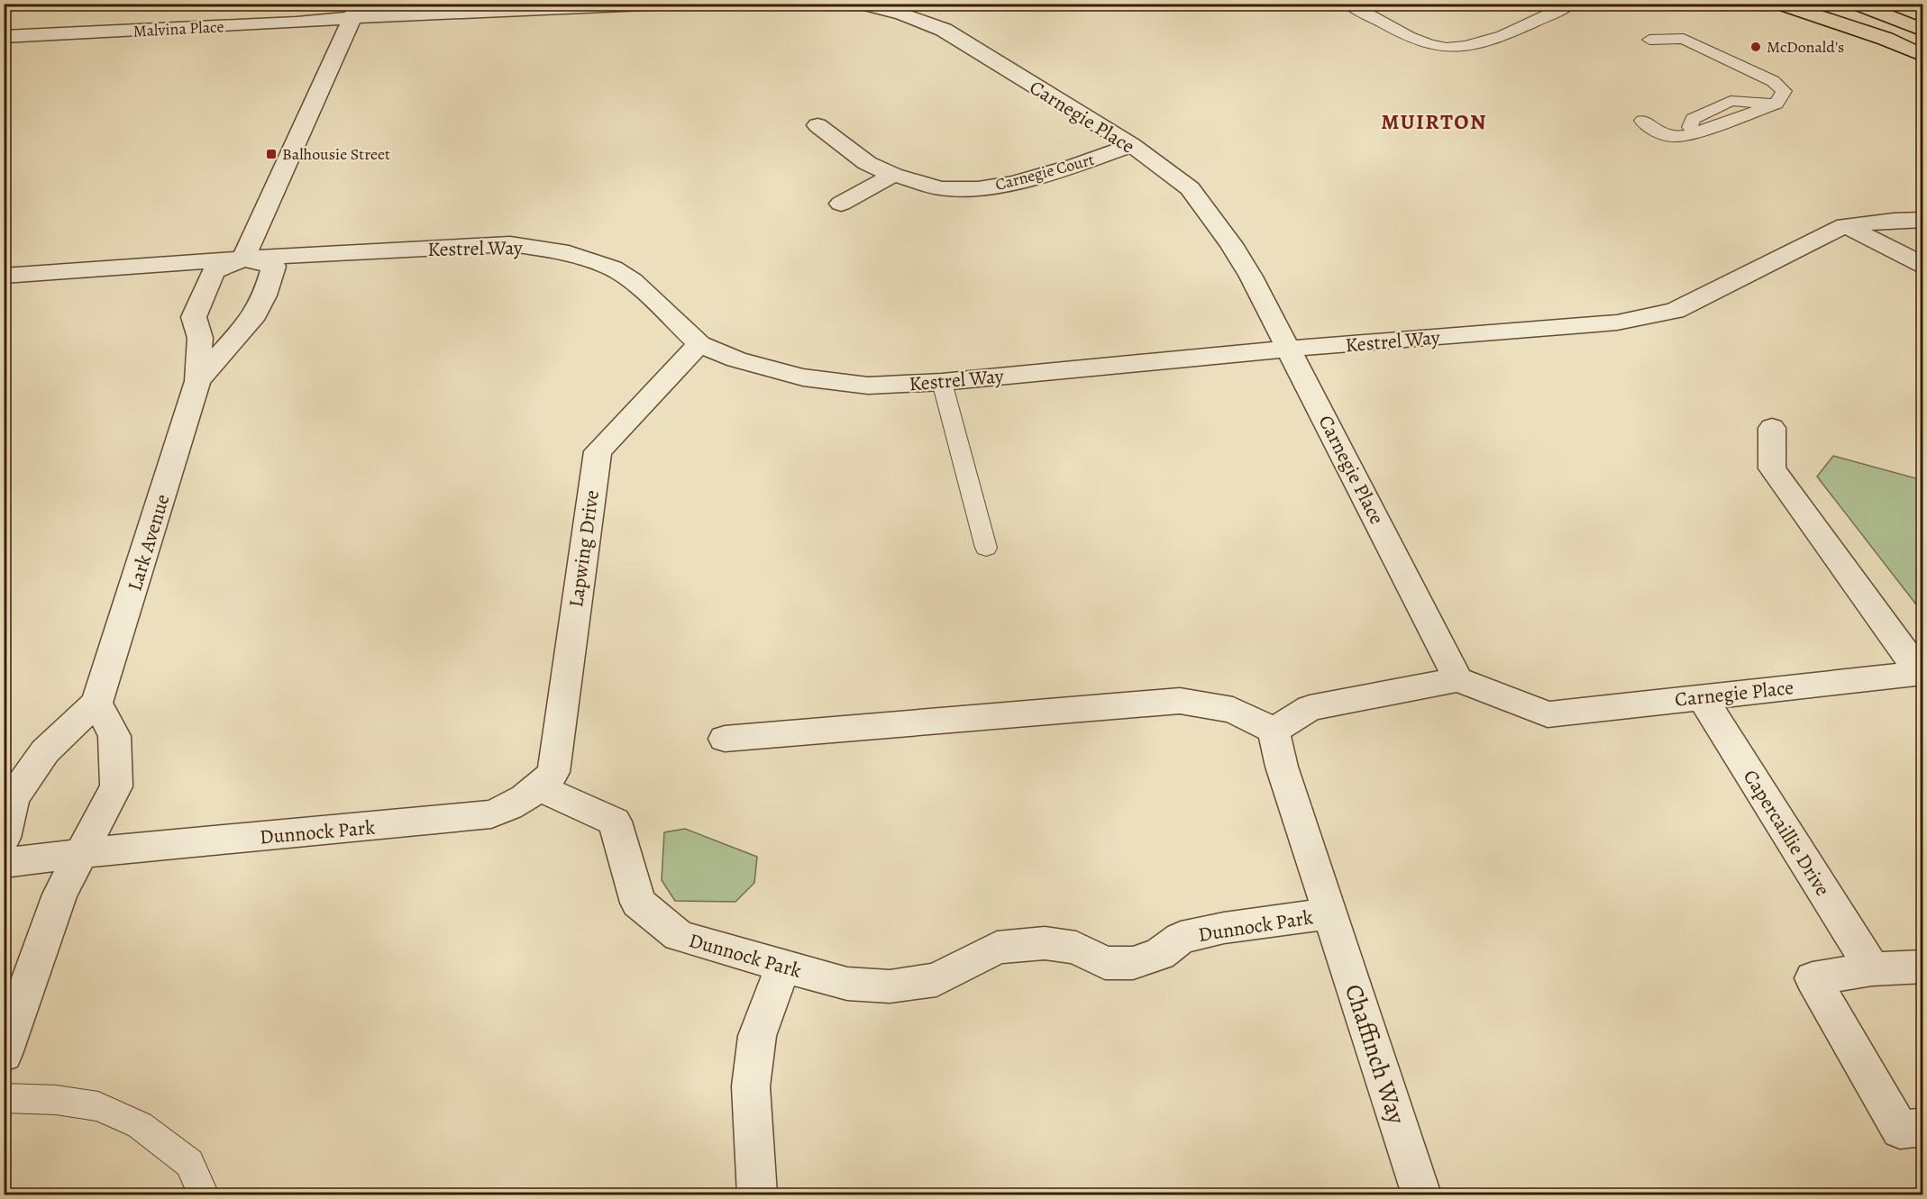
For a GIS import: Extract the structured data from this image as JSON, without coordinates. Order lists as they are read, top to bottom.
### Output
{
  "streets": {
    "street": [
      "Malvina Place",
      "Carnegie Place",
      "Carnegie Court",
      "Kestrel Way",
      "Lark Avenue",
      "Lapwing Drive",
      "Dunnock Park",
      "Capercaillie Drive",
      "Chaffinch Way"
    ]
  },
  "crossings": [
    ["Carnegie Place", "Carnegie Court"],
    ["Carnegie Place", "Kestrel Way"],
    ["Carnegie Place", "Capercaillie Drive"],
    ["Kestrel Way", "Lark Avenue"],
    ["Kestrel Way", "Lapwing Drive"],
    ["Lapwing Drive", "Dunnock Park"],
    ["Dunnock Park", "Chaffinch Way"]
  ],
  "districts": ["MUIRTON"],
  "places": {
    "other": ["McDonald's"],
    "transit": ["Balhousie Street"]
  }
}
